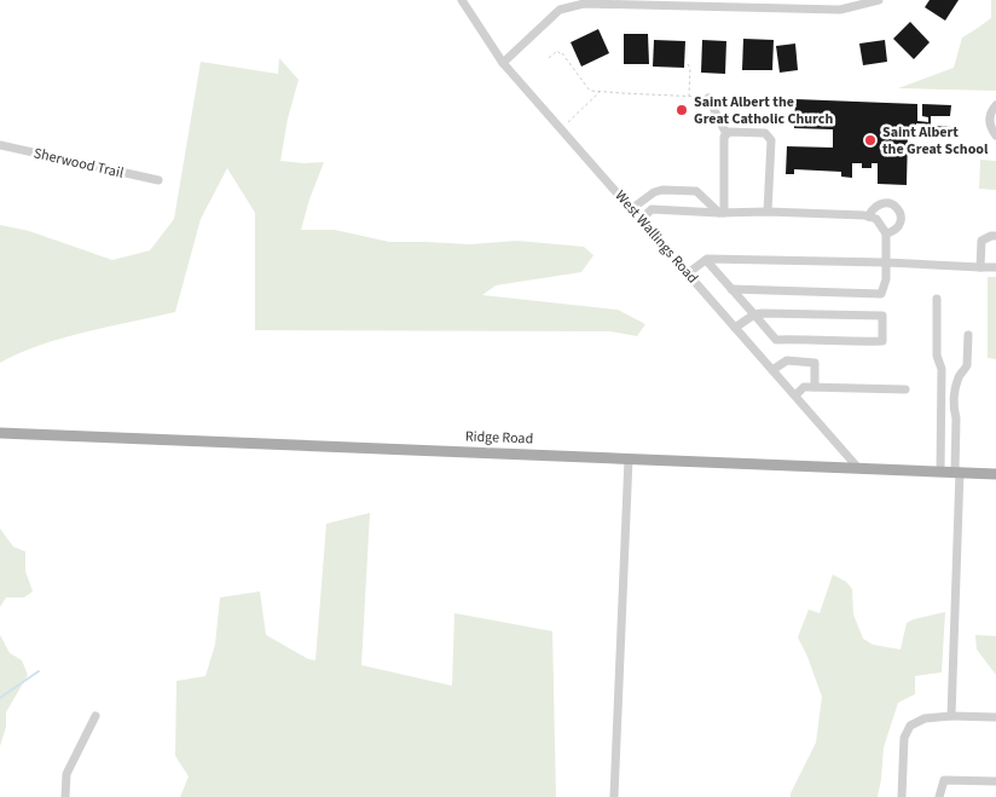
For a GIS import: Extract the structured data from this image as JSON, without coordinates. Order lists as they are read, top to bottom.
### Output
{
  "streets": {
    "main road": ["Ridge Road"],
    "street": ["Sherwood Trail", "West Wallings Road"]
  },
  "crossings": [
    ["West Wallings Road", "Ridge Road"]
  ],
  "places": ["Saint Albert the Great Catholic Church", "Saint Albert the Great School"]
}
